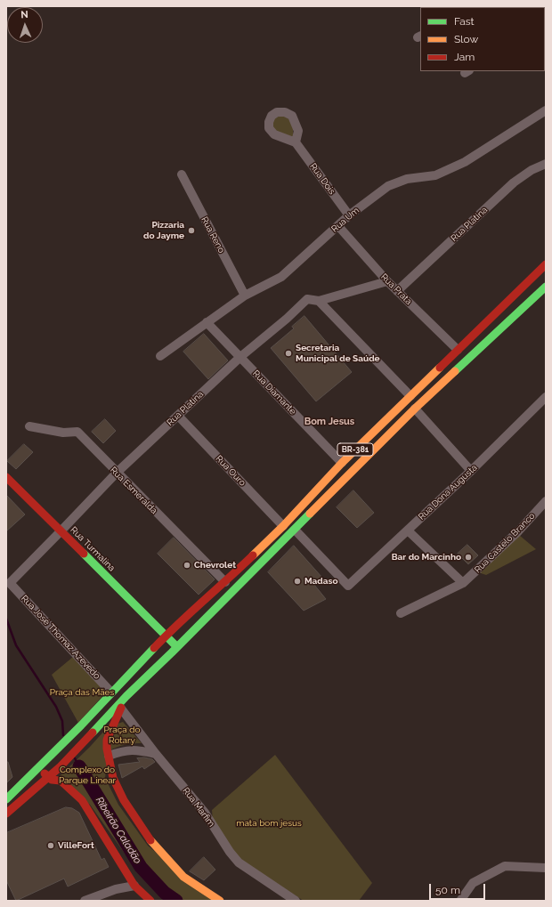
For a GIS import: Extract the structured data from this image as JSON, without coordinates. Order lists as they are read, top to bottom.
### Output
{
  "streets": {
    "main road": ["BR-381", "Rua Turmalina"],
    "street": [
      "Rua Dois",
      "Rua Um",
      "Rua Platina",
      "Rua Reno",
      "Rua Prata",
      "Rua Diamante",
      "Rua Ouro",
      "Rua Esmeralda",
      "Rua Dona Augusta",
      "Rua Castelo Branco",
      "Rua José Thomaz Azevedo",
      "Rua Marfim"
    ]
  },
  "crossings": [
    ["Rua Dois", "Rua Um"],
    ["Rua Um", "Rua Reno"],
    ["Rua Um", "Rua Prata"],
    ["Rua Um", "Rua Diamante"],
    ["Rua Platina", "Rua Prata"],
    ["Rua Platina", "Rua Diamante"],
    ["Rua Platina", "Rua Ouro"],
    ["Rua Platina", "Rua Esmeralda"],
    ["Rua Platina", "Rua Turmalina"],
    ["Rua Platina", "Rua José Thomaz Azevedo"],
    ["Rua Prata", "BR-381"],
    ["Rua Diamante", "BR-381"],
    ["BR-381", "Rua Ouro"],
    ["BR-381", "Rua Esmeralda"],
    ["BR-381", "Rua Dona Augusta"],
    ["BR-381", "Rua Turmalina"],
    ["BR-381", "Rua José Thomaz Azevedo"]
  ],
  "districts": ["Bom Jesus"],
  "water": ["Ribeirão Caladão"],
  "parks": [
    "Praça das Mães",
    "Praça do Rotary",
    "Complexo do Parque Linear",
    "mata bom jesus"
  ],
  "places": [
    "Pizzaria do Jayme",
    "Secretaria Municipal de Saúde",
    "Bar do Marcinho",
    "Chevrolet",
    "Madaso",
    "VilleFort"
  ],
  "legend": ["Fast", "Slow", "Jam"],
  "scale_bar": "50 m",
  "north": "top"
}
